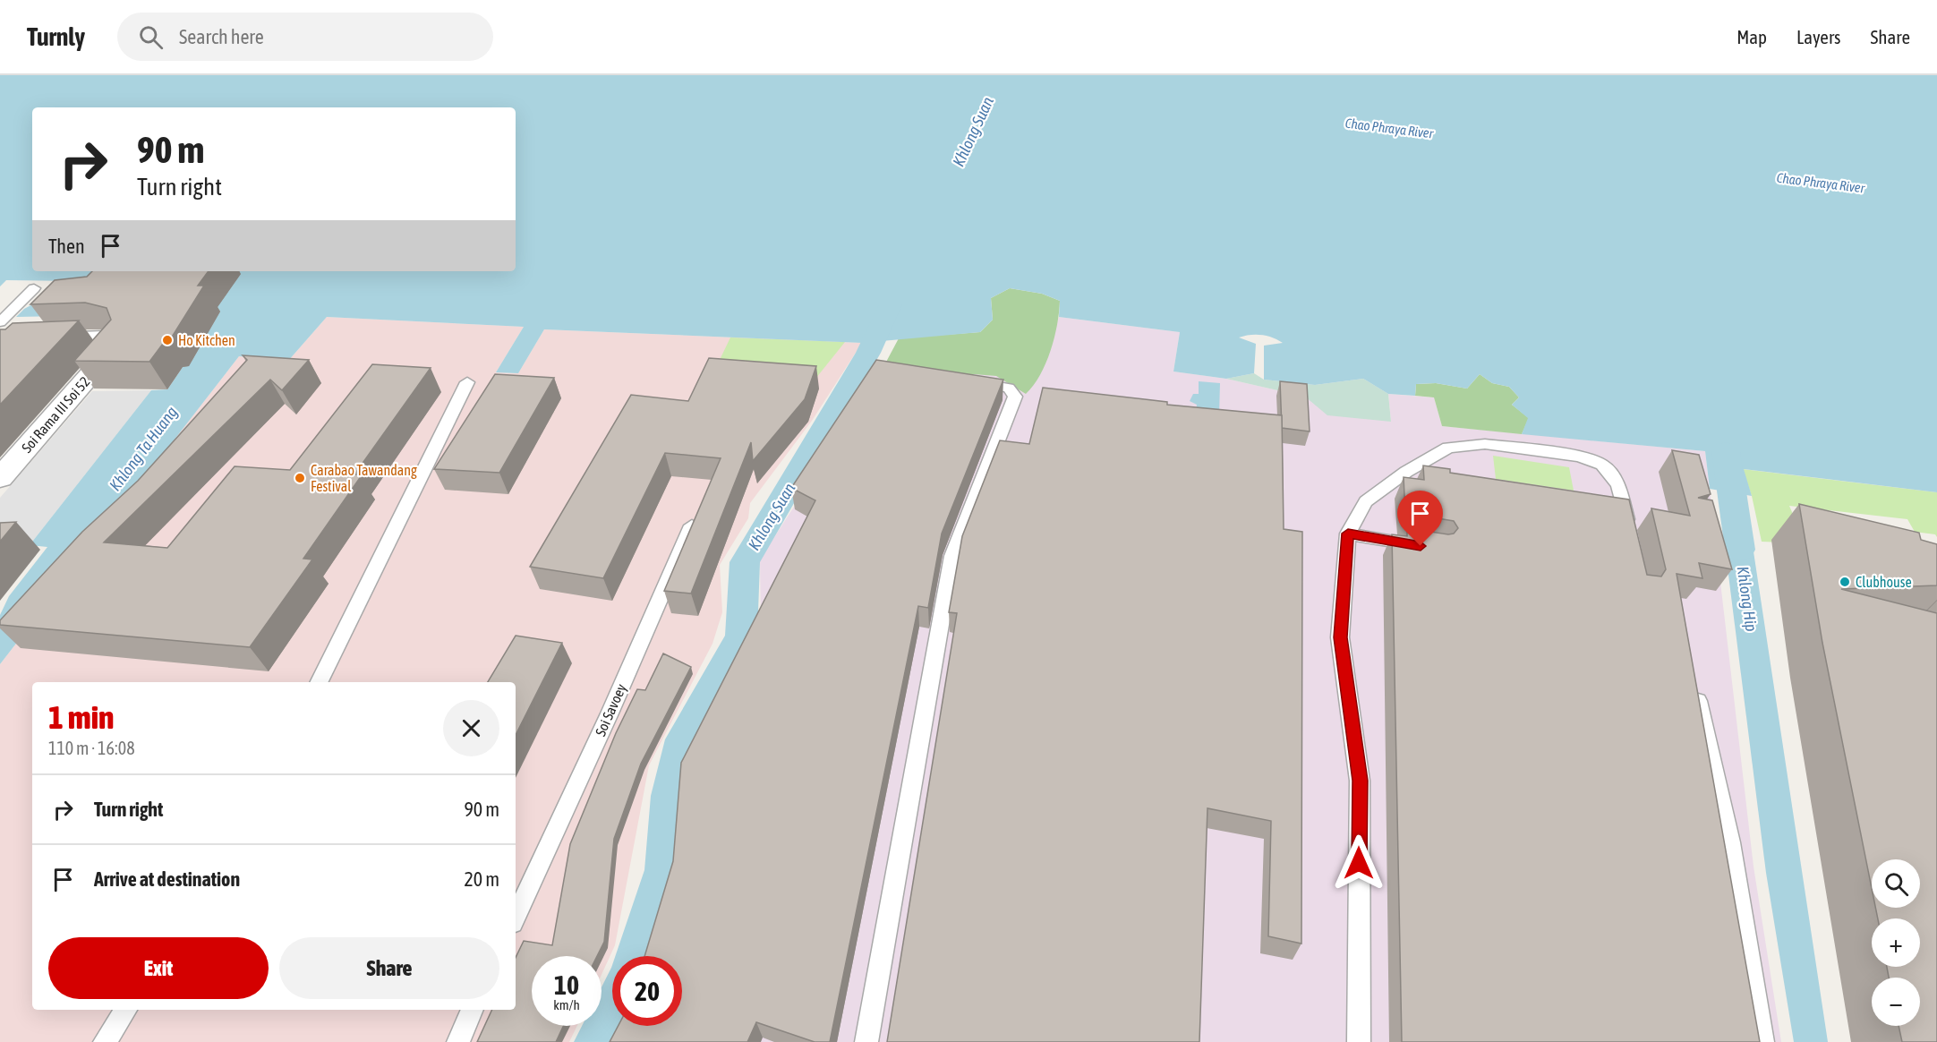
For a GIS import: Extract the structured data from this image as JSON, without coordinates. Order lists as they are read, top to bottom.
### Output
{
  "streets": {
    "street": ["Soi Rama III Soi 52"],
    "lane": ["Soi Savoey"]
  },
  "water": [
    "Chao Phraya River",
    "Khlong Suan",
    "Khlong Ta Huang",
    "Khlong Hip"
  ],
  "places": ["Ho Kitchen", "Carabao Tawandang Festival", "Clubhouse"],
  "page": {
    "header": "Turnly",
    "search": "Search here",
    "nav": ["Map", "Layers", "Share"],
    "turn": ["90 m", "Turn right"],
    "then": "Then",
    "heading": ["1 min", "110 m · 16:08"],
    "list": [
      {
        "name": "Turn right",
        "value": "90 m"
      },
      {
        "name": "Arrive at destination",
        "value": "20 m"
      }
    ],
    "map_buttons": ["+", "−"],
    "buttons": ["Exit", "Share"],
    "speed": "10 km/h",
    "limit": "20"
  }
}
